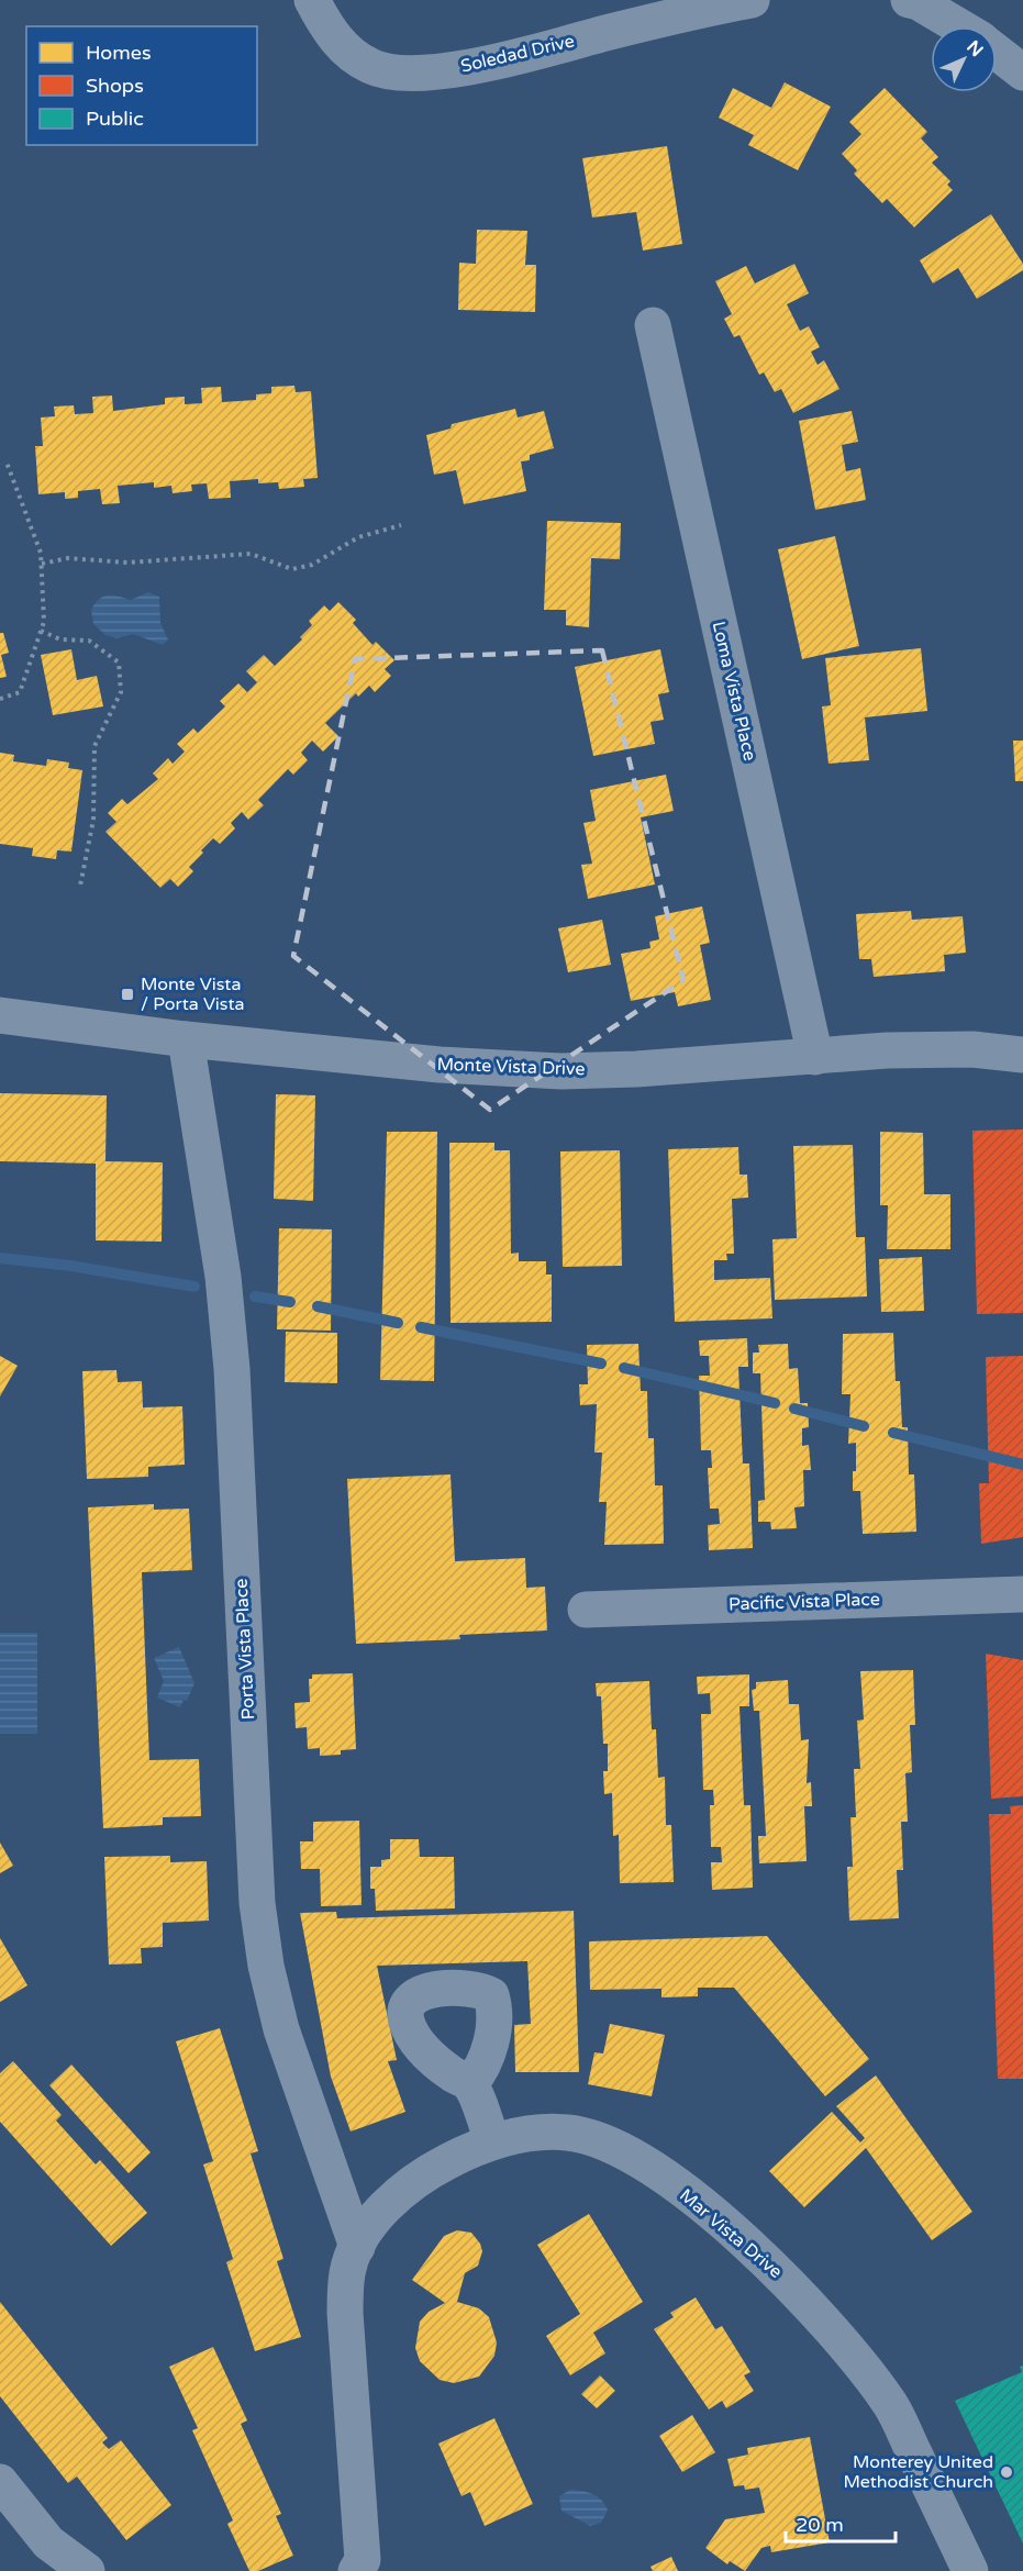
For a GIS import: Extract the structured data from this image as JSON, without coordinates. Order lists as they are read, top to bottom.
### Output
{
  "streets": {
    "street": [
      "Soledad Drive",
      "Loma Vista Place",
      "Monte Vista Drive",
      "Pacific Vista Place",
      "Porta Vista Place",
      "Mar Vista Drive"
    ]
  },
  "crossings": [
    ["Loma Vista Place", "Monte Vista Drive"],
    ["Monte Vista Drive", "Porta Vista Place"],
    ["Porta Vista Place", "Mar Vista Drive"]
  ],
  "places": {
    "transit": ["Monte Vista / Porta Vista"],
    "other": ["Monterey United Methodist Church"]
  },
  "legend": ["Homes", "Shops", "Public"],
  "scale_bar": "20 m",
  "north": "top right"
}
